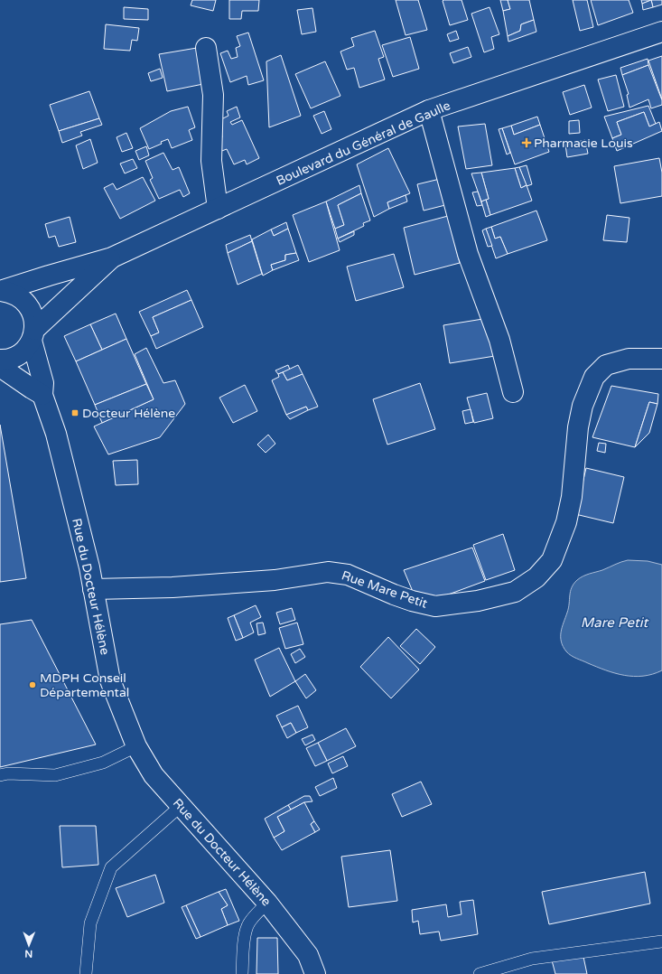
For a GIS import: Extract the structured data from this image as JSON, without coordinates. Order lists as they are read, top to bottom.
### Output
{
  "streets": {
    "street": ["Boulevard du Général de Gaulle", "Rue du Docteur Hélène", "Rue Mare Petit"]
  },
  "crossings": [
    ["Rue du Docteur Hélène", "Rue Mare Petit"]
  ],
  "water": ["Mare Petit"],
  "places": {
    "health": ["Pharmacie Louis"],
    "transit": ["Docteur Hélène"],
    "other": ["MDPH Conseil Départemental"]
  },
  "north": "bottom"
}
